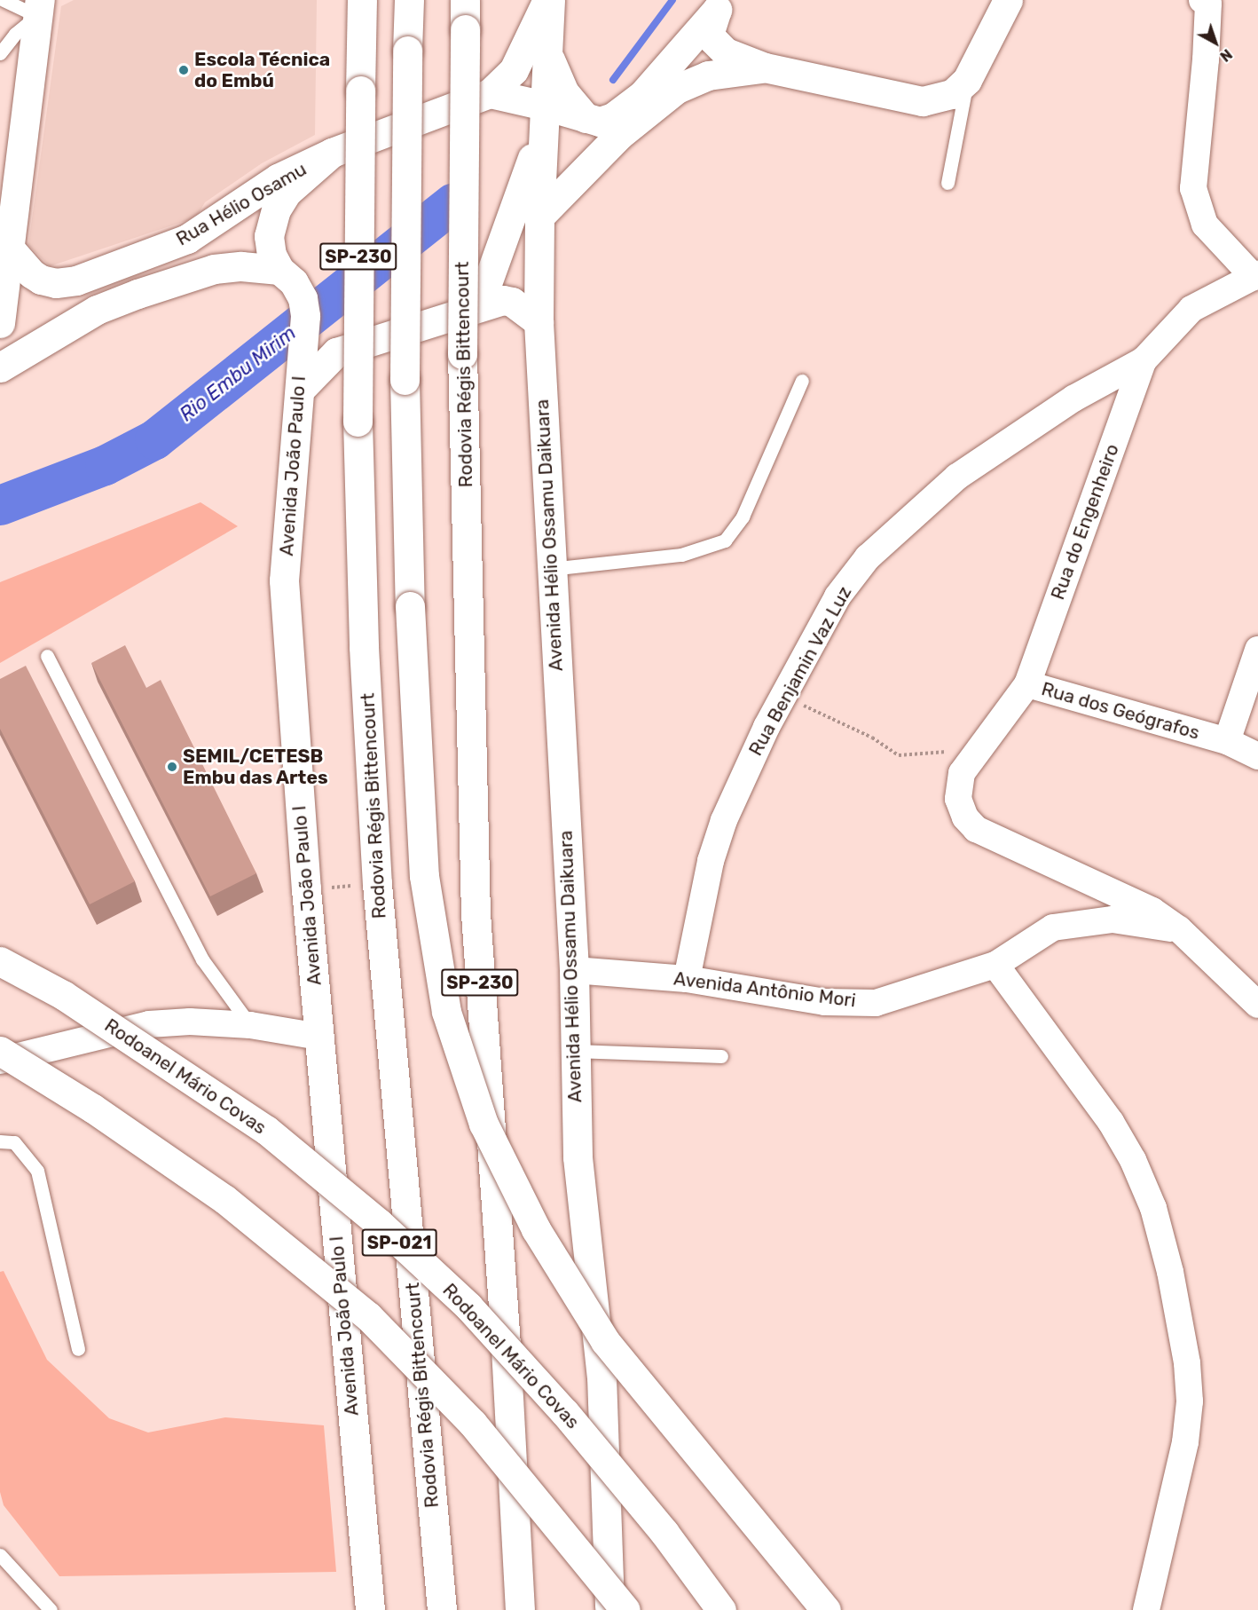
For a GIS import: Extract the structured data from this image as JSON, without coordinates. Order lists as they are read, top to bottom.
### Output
{
  "streets": {
    "main road": [
      "Rua Hélio Osamu",
      "SP-230",
      "Rodovia Régis Bittencourt",
      "Avenida João Paulo I",
      "Avenida Hélio Ossamu Daikuara",
      "Rodoanel Mário Covas",
      "SP-021"
    ],
    "street": [
      "Rua do Engenheiro",
      "Rua Benjamin Vaz Luz",
      "Rua dos Geógrafos",
      "Avenida Antônio Mori"
    ]
  },
  "crossings": [
    ["Rua Hélio Osamu", "Avenida João Paulo I"],
    ["Rua Hélio Osamu", "Avenida Hélio Ossamu Daikuara"],
    ["Rua do Engenheiro", "Rua Benjamin Vaz Luz"],
    ["Rua do Engenheiro", "Rua dos Geógrafos"],
    ["Avenida Hélio Ossamu Daikuara", "Avenida Antônio Mori"],
    ["Rua Benjamin Vaz Luz", "Avenida Antônio Mori"],
    ["Rua dos Geógrafos", "Avenida Antônio Mori"]
  ],
  "water": ["Rio Embu Mirim"],
  "places": ["Escola Técnica do Embú", "SEMIL/CETESB Embu das Artes"],
  "north": "bottom right"
}
